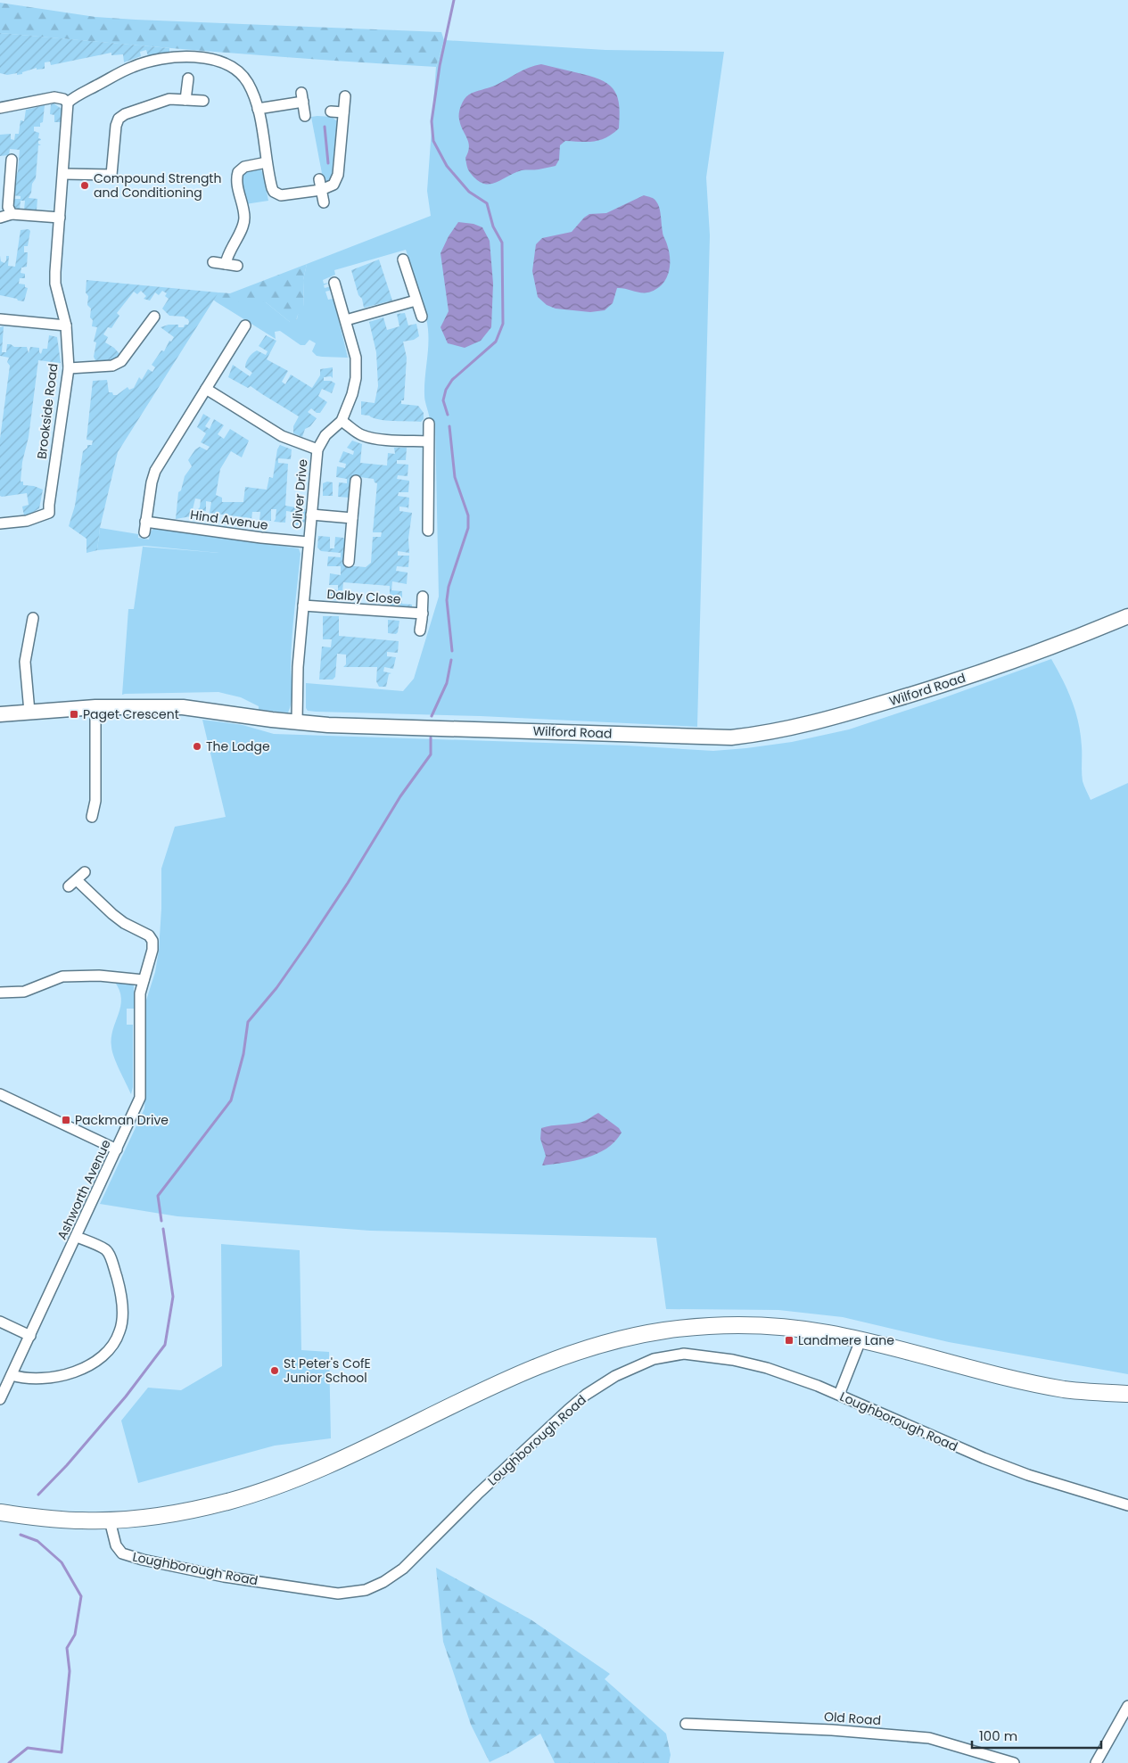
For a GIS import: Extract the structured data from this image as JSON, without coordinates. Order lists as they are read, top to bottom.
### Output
{
  "streets": {
    "main road": ["Wilford Road"],
    "street": [
      "Brookside Road",
      "Oliver Drive",
      "Hind Avenue",
      "Dalby Close",
      "Ashworth Avenue",
      "Loughborough Road",
      "Old Road"
    ]
  },
  "crossings": [
    ["Oliver Drive", "Hind Avenue"],
    ["Oliver Drive", "Dalby Close"],
    ["Oliver Drive", "Wilford Road"]
  ],
  "places": {
    "other": ["Compound Strength and Conditioning", "The Lodge", "St Peter's CofE Junior School"],
    "transit": ["Paget Crescent", "Packman Drive", "Landmere Lane"]
  },
  "scale_bar": "100 m"
}
